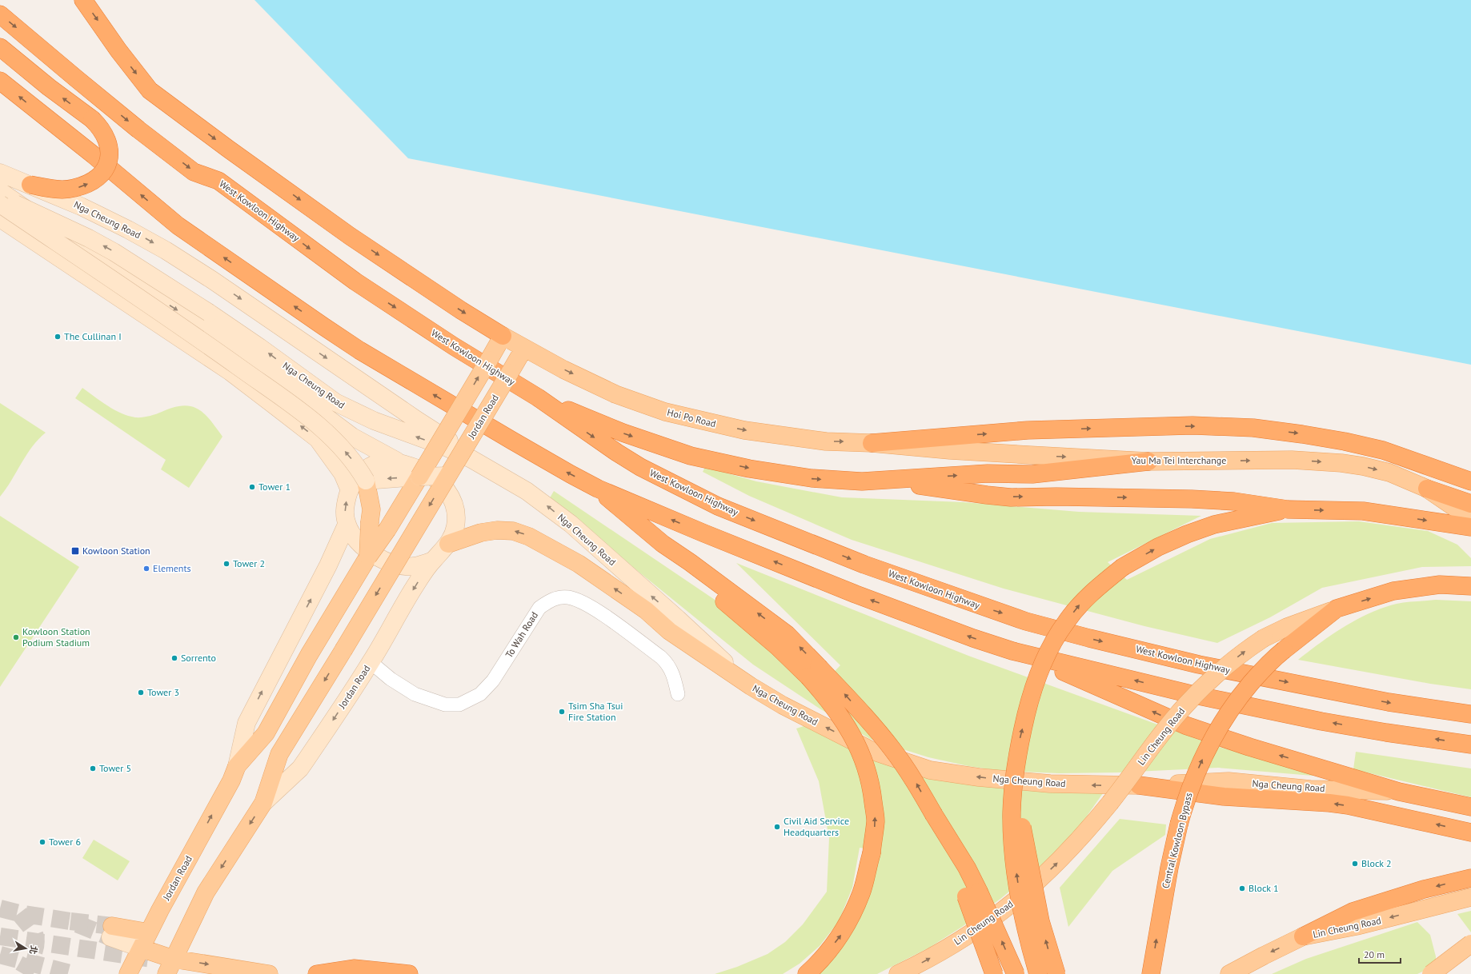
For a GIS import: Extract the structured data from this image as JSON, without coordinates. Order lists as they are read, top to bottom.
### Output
{
  "streets": {
    "highway": [
      "West Kowloon Highway",
      "Nga Cheung Road",
      "Lin Cheung Road",
      "Central Kowloon Bypass"
    ],
    "main road": ["Jordan Road", "Hoi Po Road", "Yau Ma Tei Interchange"],
    "street": ["To Wah Road"]
  },
  "crossings": [
    ["Nga Cheung Road", "Jordan Road"],
    ["Jordan Road", "Hoi Po Road"],
    ["Jordan Road", "To Wah Road"],
    ["Hoi Po Road", "Yau Ma Tei Interchange"],
    ["Lin Cheung Road", "Central Kowloon Bypass"]
  ],
  "one_way": ["Hoi Po Road", "Yau Ma Tei Interchange", "Central Kowloon Bypass"],
  "places": {
    "other": [
      "The Cullinan I",
      "Tower 1",
      "Tower 2",
      "Elements",
      "Kowloon Station Podium Stadium",
      "Sorrento",
      "Tower 3",
      "Tsim Sha Tsui Fire Station",
      "Tower 5",
      "Civil Aid Service Headquarters",
      "Tower 6",
      "Block 2",
      "Block 1"
    ],
    "transit": ["Kowloon Station"]
  },
  "scale_bar": "20 m",
  "north": "right"
}
